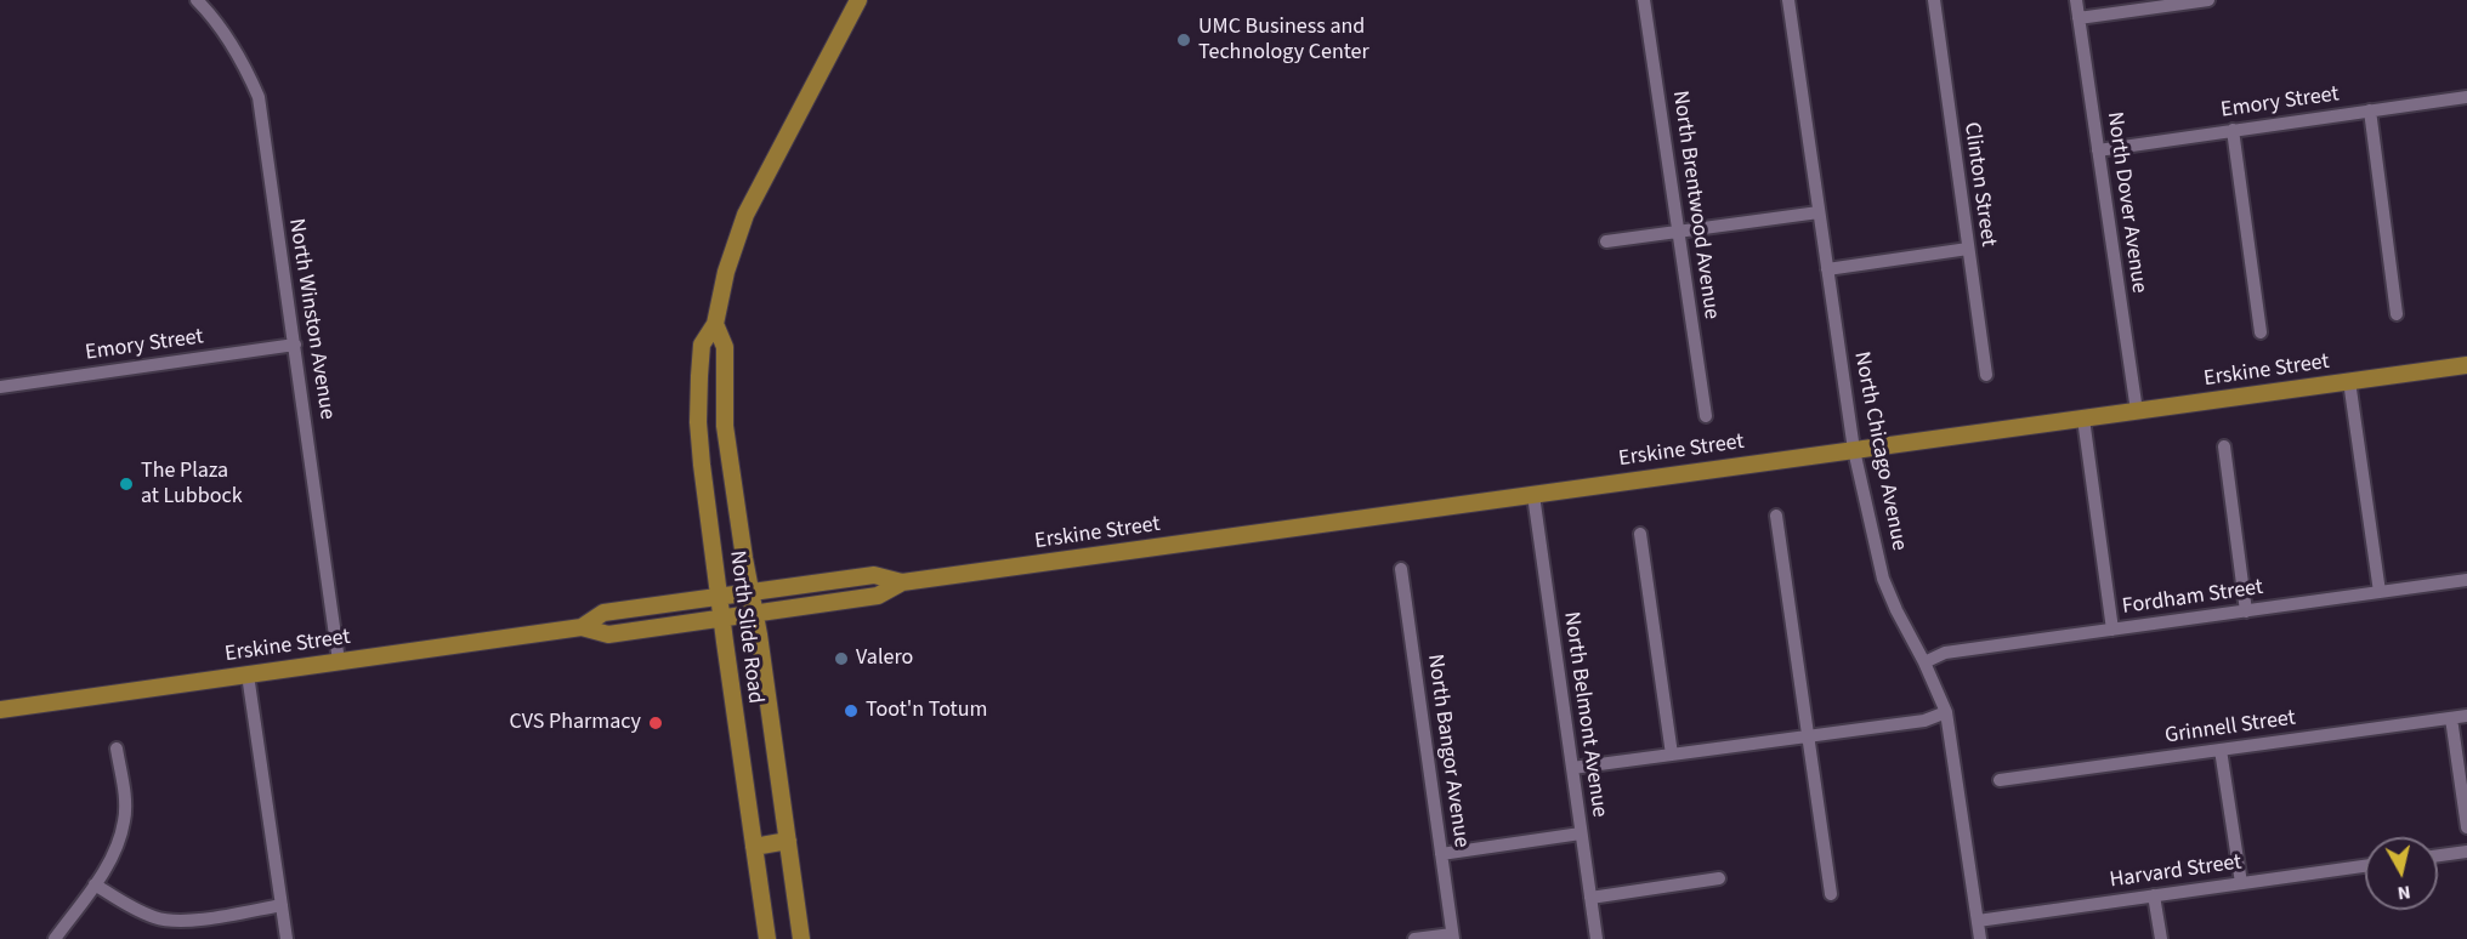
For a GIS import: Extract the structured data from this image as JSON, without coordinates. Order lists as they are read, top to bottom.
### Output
{
  "streets": {
    "main road": ["Erskine Street", "North Slide Road"],
    "street": [
      "Emory Street",
      "Clinton Street",
      "North Dover Avenue",
      "North Brentwood Avenue",
      "North Winston Avenue",
      "North Chicago Avenue",
      "Fordham Street",
      "North Belmont Avenue",
      "Grinnell Street",
      "North Bangor Avenue",
      "Harvard Street"
    ]
  },
  "crossings": [
    ["Emory Street", "North Dover Avenue"],
    ["Emory Street", "North Winston Avenue"],
    ["North Dover Avenue", "Erskine Street"],
    ["North Winston Avenue", "Erskine Street"],
    ["Erskine Street", "North Chicago Avenue"],
    ["Erskine Street", "North Slide Road"],
    ["Erskine Street", "North Belmont Avenue"],
    ["North Chicago Avenue", "Fordham Street"],
    ["North Chicago Avenue", "Harvard Street"]
  ],
  "places": [
    "UMC Business and Technology Center",
    "The Plaza at Lubbock",
    "Valero",
    "Toot'n Totum",
    "CVS Pharmacy"
  ],
  "north": "bottom"
}
